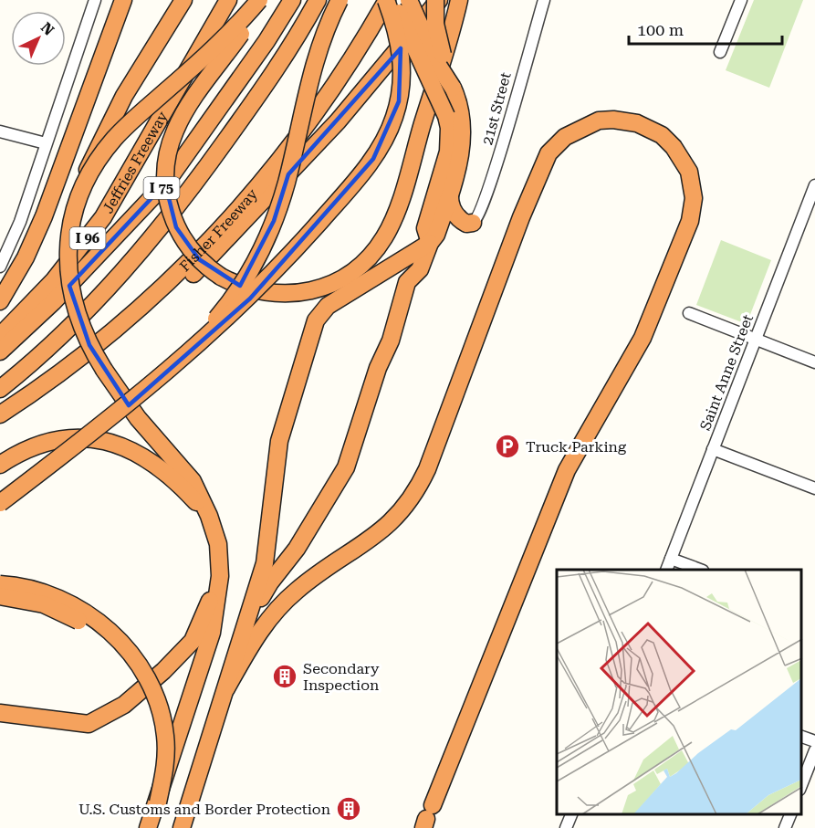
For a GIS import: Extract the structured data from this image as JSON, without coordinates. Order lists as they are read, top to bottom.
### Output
{
  "streets": {
    "highway": [
      "Jeffries Freeway",
      "I 75",
      "Fisher Freeway",
      "I 96"
    ],
    "street": ["21st Street", "Saint Anne Street"]
  },
  "places": {
    "parking": ["Truck Parking"],
    "building": ["Secondary Inspection", "U.S. Customs and Border Protection"]
  },
  "scale_bar": "100 m",
  "north": "top right"
}
